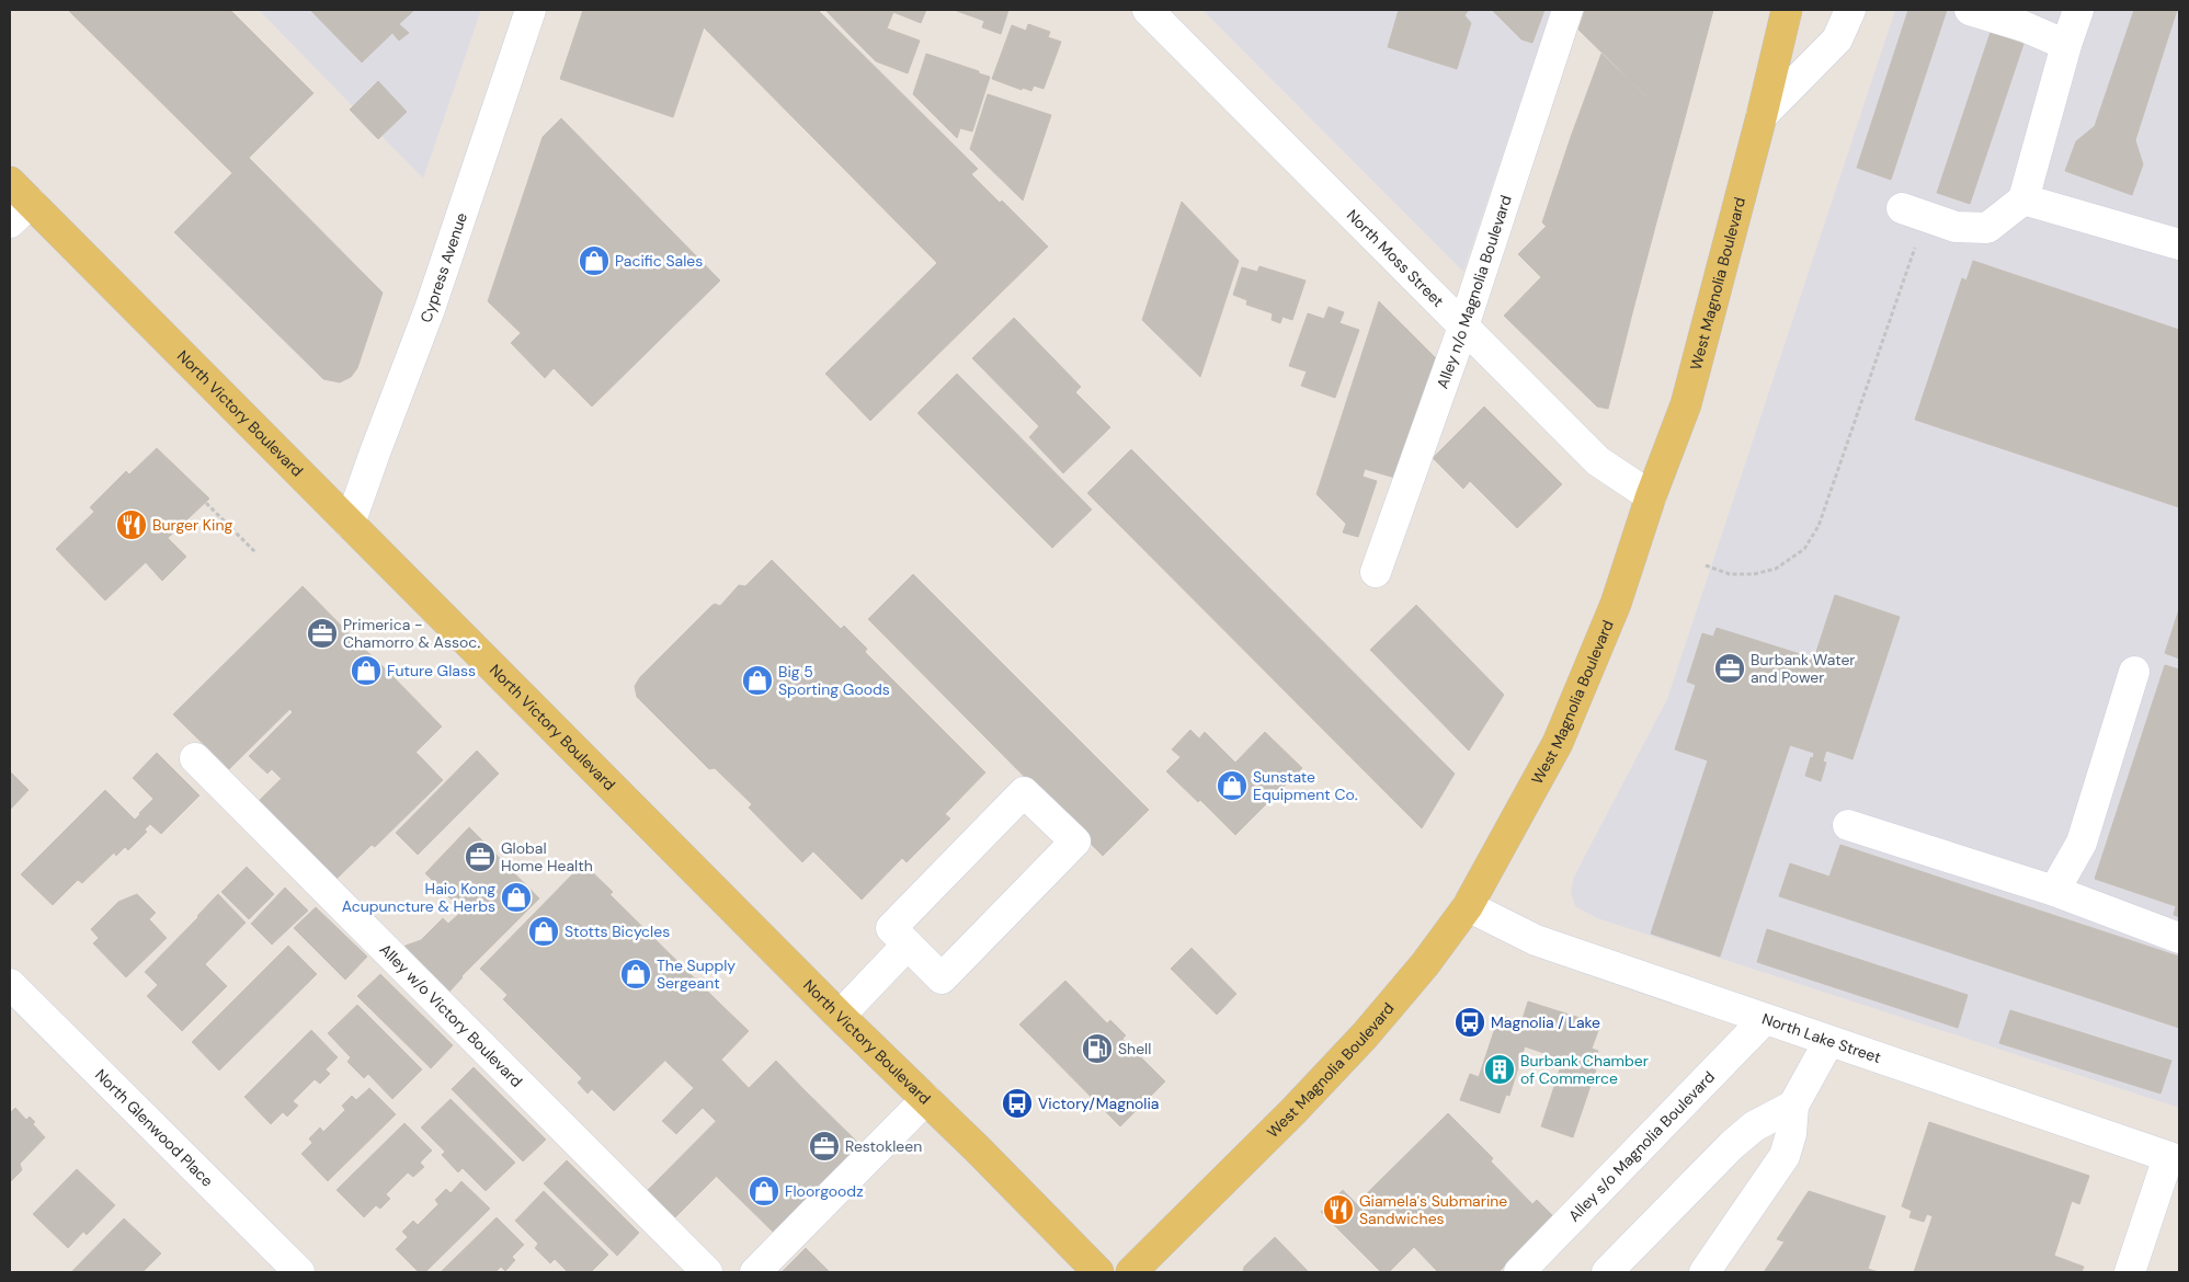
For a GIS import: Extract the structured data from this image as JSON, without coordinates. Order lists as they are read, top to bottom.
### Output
{
  "streets": {
    "main road": ["West Magnolia Boulevard", "North Victory Boulevard"],
    "street": [
      "North Moss Street",
      "Cypress Avenue",
      "Alley n/o Magnolia Boulevard",
      "Alley w/o Victory Boulevard",
      "North Lake Street",
      "North Glenwood Place",
      "Alley s/o Magnolia Boulevard"
    ]
  },
  "crossings": [
    ["North Moss Street", "West Magnolia Boulevard"],
    ["North Moss Street", "Alley n/o Magnolia Boulevard"],
    ["Cypress Avenue", "North Victory Boulevard"],
    ["West Magnolia Boulevard", "North Lake Street"],
    ["North Lake Street", "Alley s/o Magnolia Boulevard"]
  ],
  "places": {
    "shop": [
      "Pacific Sales",
      "Future Glass",
      "Big 5 Sporting Goods",
      "Sunstate Equipment Co.",
      "Haio Kong Acupuncture & Herbs",
      "Stotts Bicycles",
      "The Supply Sergeant",
      "Floorgoodz"
    ],
    "restaurant": ["Burger King", "Giamela's Submarine Sandwiches"],
    "office": [
      "Primerica - Chamorro & Assoc.",
      "Burbank Water and Power",
      "Global Home Health",
      "Restokleen"
    ],
    "bus stop": ["Magnolia / Lake", "Victory/Magnolia"],
    "fuel station": ["Shell"],
    "building": ["Burbank Chamber of Commerce"]
  }
}
